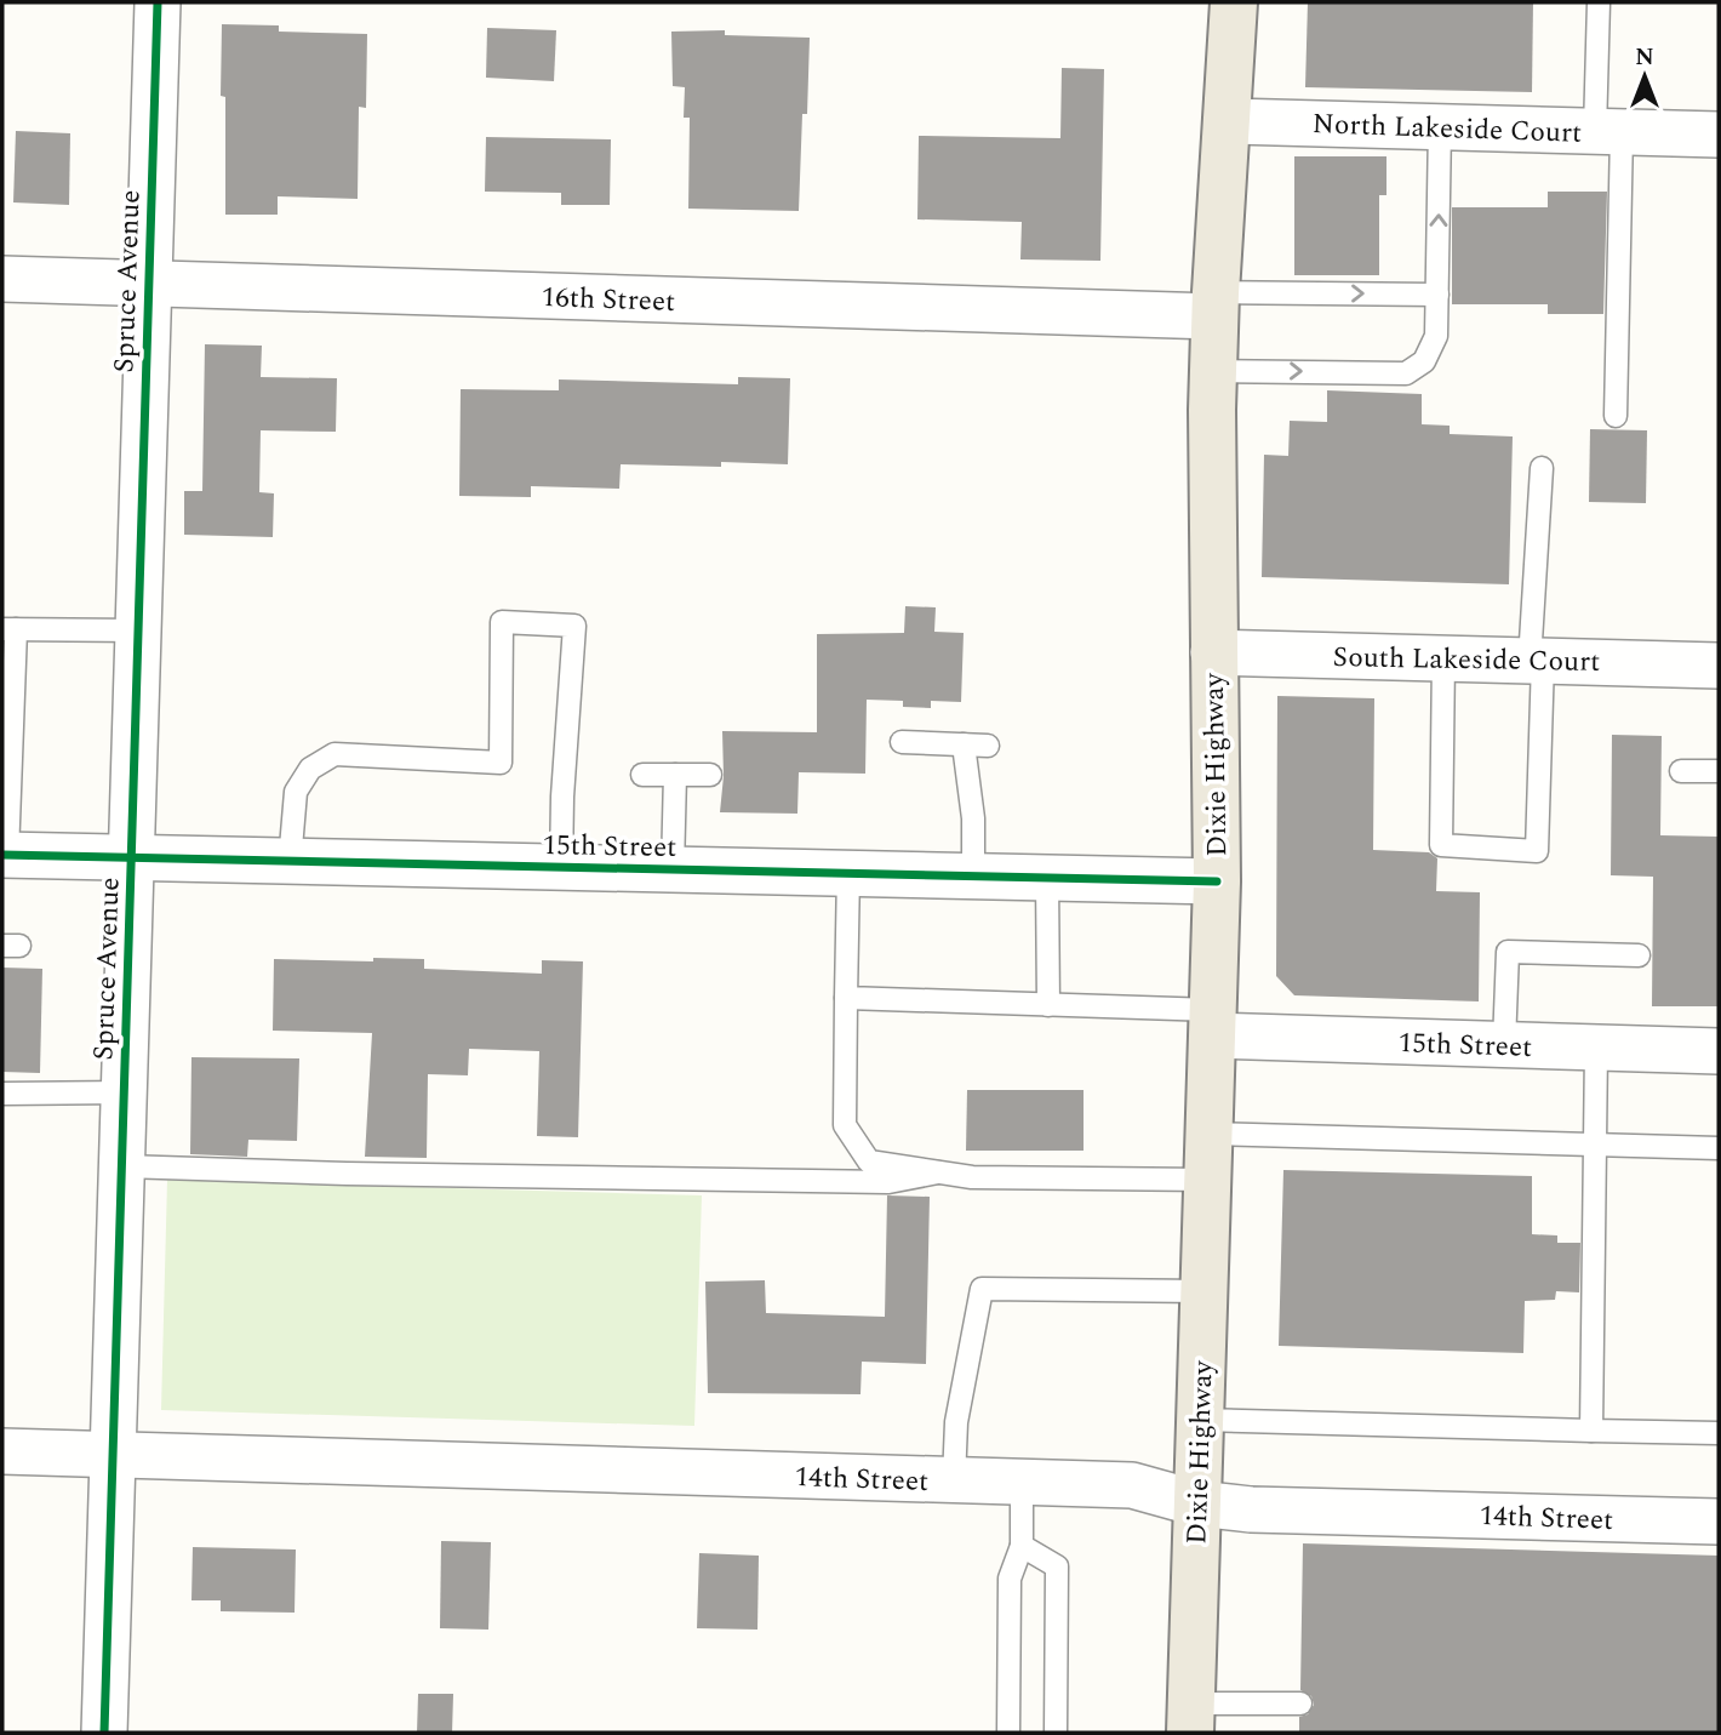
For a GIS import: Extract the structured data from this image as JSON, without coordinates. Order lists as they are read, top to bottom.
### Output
{
  "streets": {
    "main road": ["Dixie Highway"],
    "street": [
      "North Lakeside Court",
      "Spruce Avenue",
      "16th Street",
      "South Lakeside Court",
      "15th Street",
      "14th Street"
    ]
  },
  "crossings": [
    ["North Lakeside Court", "Dixie Highway"],
    ["Spruce Avenue", "16th Street"],
    ["Spruce Avenue", "15th Street"],
    ["Spruce Avenue", "14th Street"],
    ["16th Street", "Dixie Highway"],
    ["South Lakeside Court", "Dixie Highway"],
    ["Dixie Highway", "15th Street"],
    ["Dixie Highway", "14th Street"]
  ],
  "north": "top"
}
